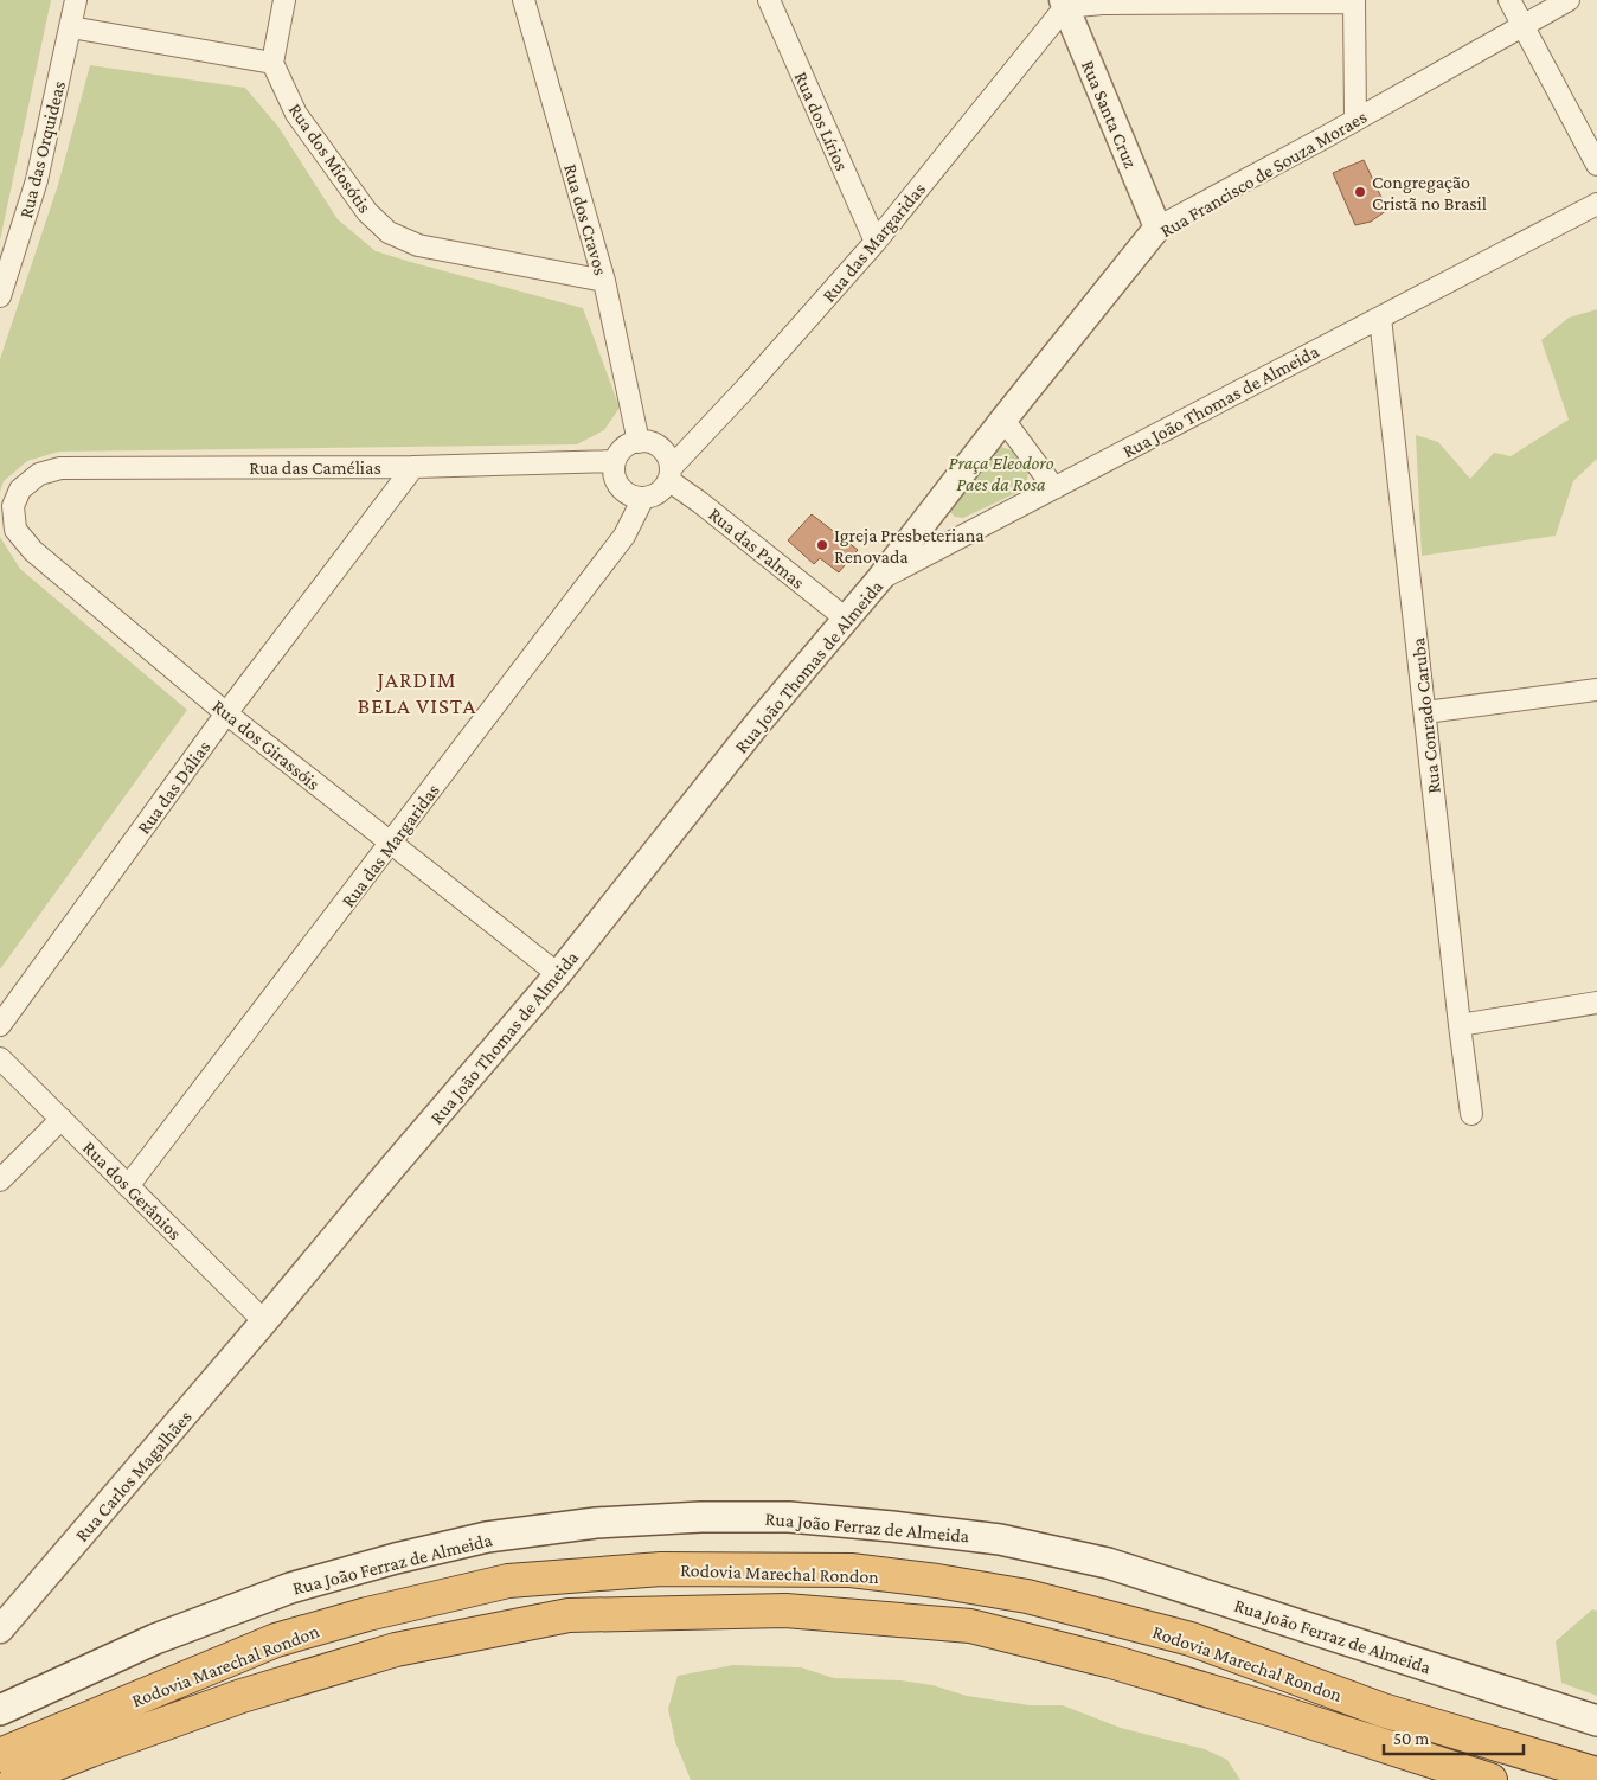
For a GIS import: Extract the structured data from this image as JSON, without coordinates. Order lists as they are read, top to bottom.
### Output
{
  "streets": {
    "highway": ["Rodovia Marechal Rondon"],
    "main road": ["Rua João Ferraz de Almeida"],
    "street": [
      "Rua Santa Cruz",
      "Rua dos Lírios",
      "Rua das Orquideas",
      "Rua dos Miosótis",
      "Rua Francisco de Souza Moraes",
      "Rua dos Cravos",
      "Rua das Margaridas",
      "Rua João Thomas de Almeida",
      "Rua das Camélias",
      "Rua das Palmas",
      "Rua Conrado Caruba",
      "Rua dos Girassóis",
      "Rua das Dálias",
      "Rua dos Gerânios",
      "Rua Carlos Magalhães"
    ]
  },
  "crossings": [
    ["Rua Santa Cruz", "Rua Francisco de Souza Moraes"],
    ["Rua Santa Cruz", "Rua das Margaridas"],
    ["Rua dos Lírios", "Rua das Margaridas"],
    ["Rua dos Miosótis", "Rua dos Cravos"],
    ["Rua Francisco de Souza Moraes", "Rua João Thomas de Almeida"],
    ["Rua dos Cravos", "Rua das Margaridas"],
    ["Rua dos Cravos", "Rua das Camélias"],
    ["Rua dos Cravos", "Rua das Palmas"],
    ["Rua das Margaridas", "Rua das Camélias"],
    ["Rua das Margaridas", "Rua das Palmas"],
    ["Rua das Margaridas", "Rua dos Girassóis"],
    ["Rua das Margaridas", "Rua dos Gerânios"],
    ["Rua João Thomas de Almeida", "Rua das Palmas"],
    ["Rua João Thomas de Almeida", "Rua Conrado Caruba"],
    ["Rua João Thomas de Almeida", "Rua dos Girassóis"],
    ["Rua João Thomas de Almeida", "Rua dos Gerânios"],
    ["Rua João Thomas de Almeida", "Rua Carlos Magalhães"],
    ["Rua das Camélias", "Rua das Palmas"],
    ["Rua das Camélias", "Rua dos Girassóis"],
    ["Rua das Camélias", "Rua das Dálias"],
    ["Rua dos Girassóis", "Rua das Dálias"],
    ["Rua dos Gerânios", "Rua Carlos Magalhães"]
  ],
  "districts": ["JARDIM BELA VISTA"],
  "parks": ["Praça Eleodoro Paes da Rosa"],
  "places": ["Congregação Cristã no Brasil", "Igreja Presbeteriana Renovada"],
  "scale_bar": "50 m"
}
